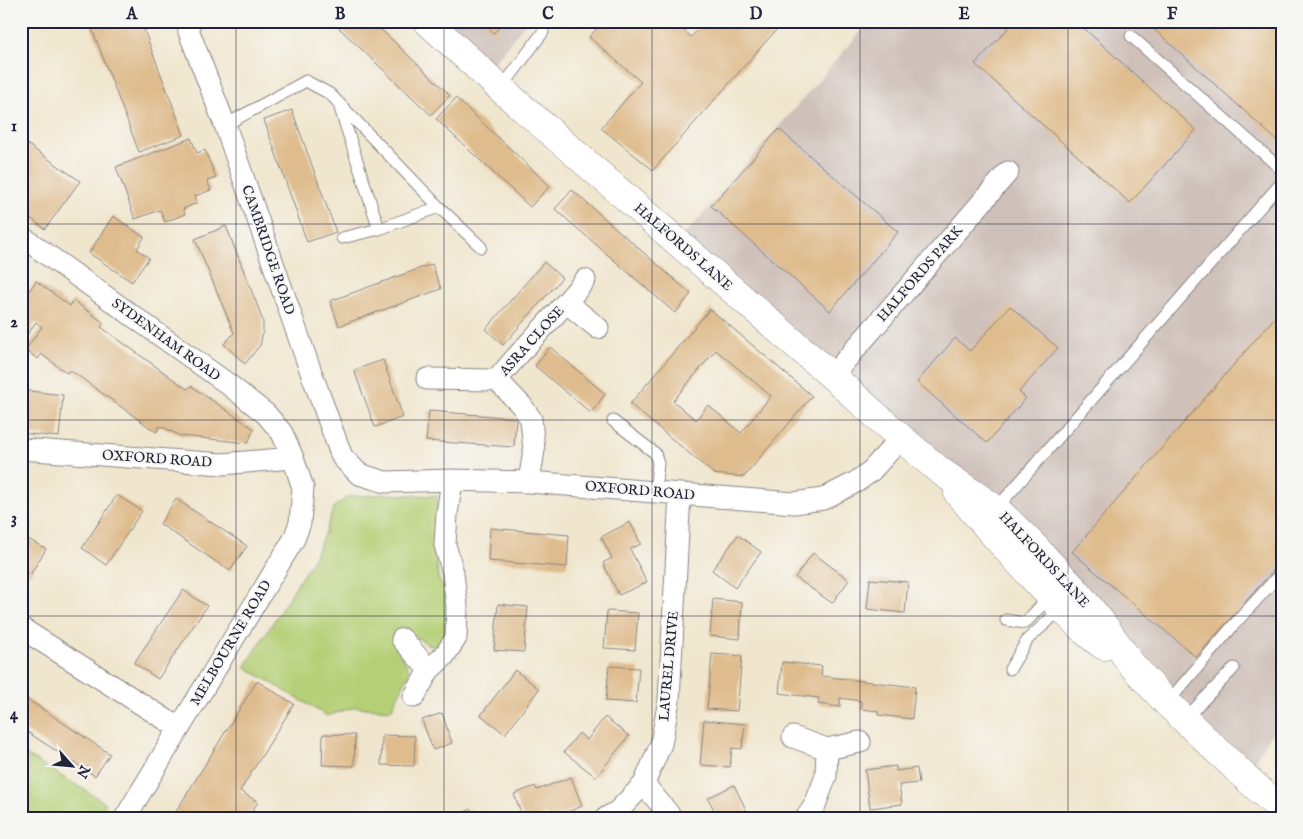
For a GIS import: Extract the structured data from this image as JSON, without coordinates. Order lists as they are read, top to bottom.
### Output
{
  "streets": {
    "street": [
      "HALFORDS LANE",
      "CAMBRIDGE ROAD",
      "HALFORDS PARK",
      "SYDENHAM ROAD",
      "ASRA CLOSE",
      "OXFORD ROAD",
      "MELBOURNE ROAD",
      "LAUREL DRIVE"
    ]
  },
  "crossings": [
    ["HALFORDS LANE", "HALFORDS PARK"],
    ["HALFORDS LANE", "OXFORD ROAD"],
    ["CAMBRIDGE ROAD", "OXFORD ROAD"],
    ["SYDENHAM ROAD", "OXFORD ROAD"],
    ["SYDENHAM ROAD", "MELBOURNE ROAD"],
    ["OXFORD ROAD", "MELBOURNE ROAD"],
    ["OXFORD ROAD", "LAUREL DRIVE"]
  ],
  "north": "bottom right",
  "grid": {
    "columns": [
      "A",
      "B",
      "C",
      "D",
      "E",
      "F"
    ],
    "rows": [
      "1",
      "2",
      "3",
      "4"
    ]
  }
}
